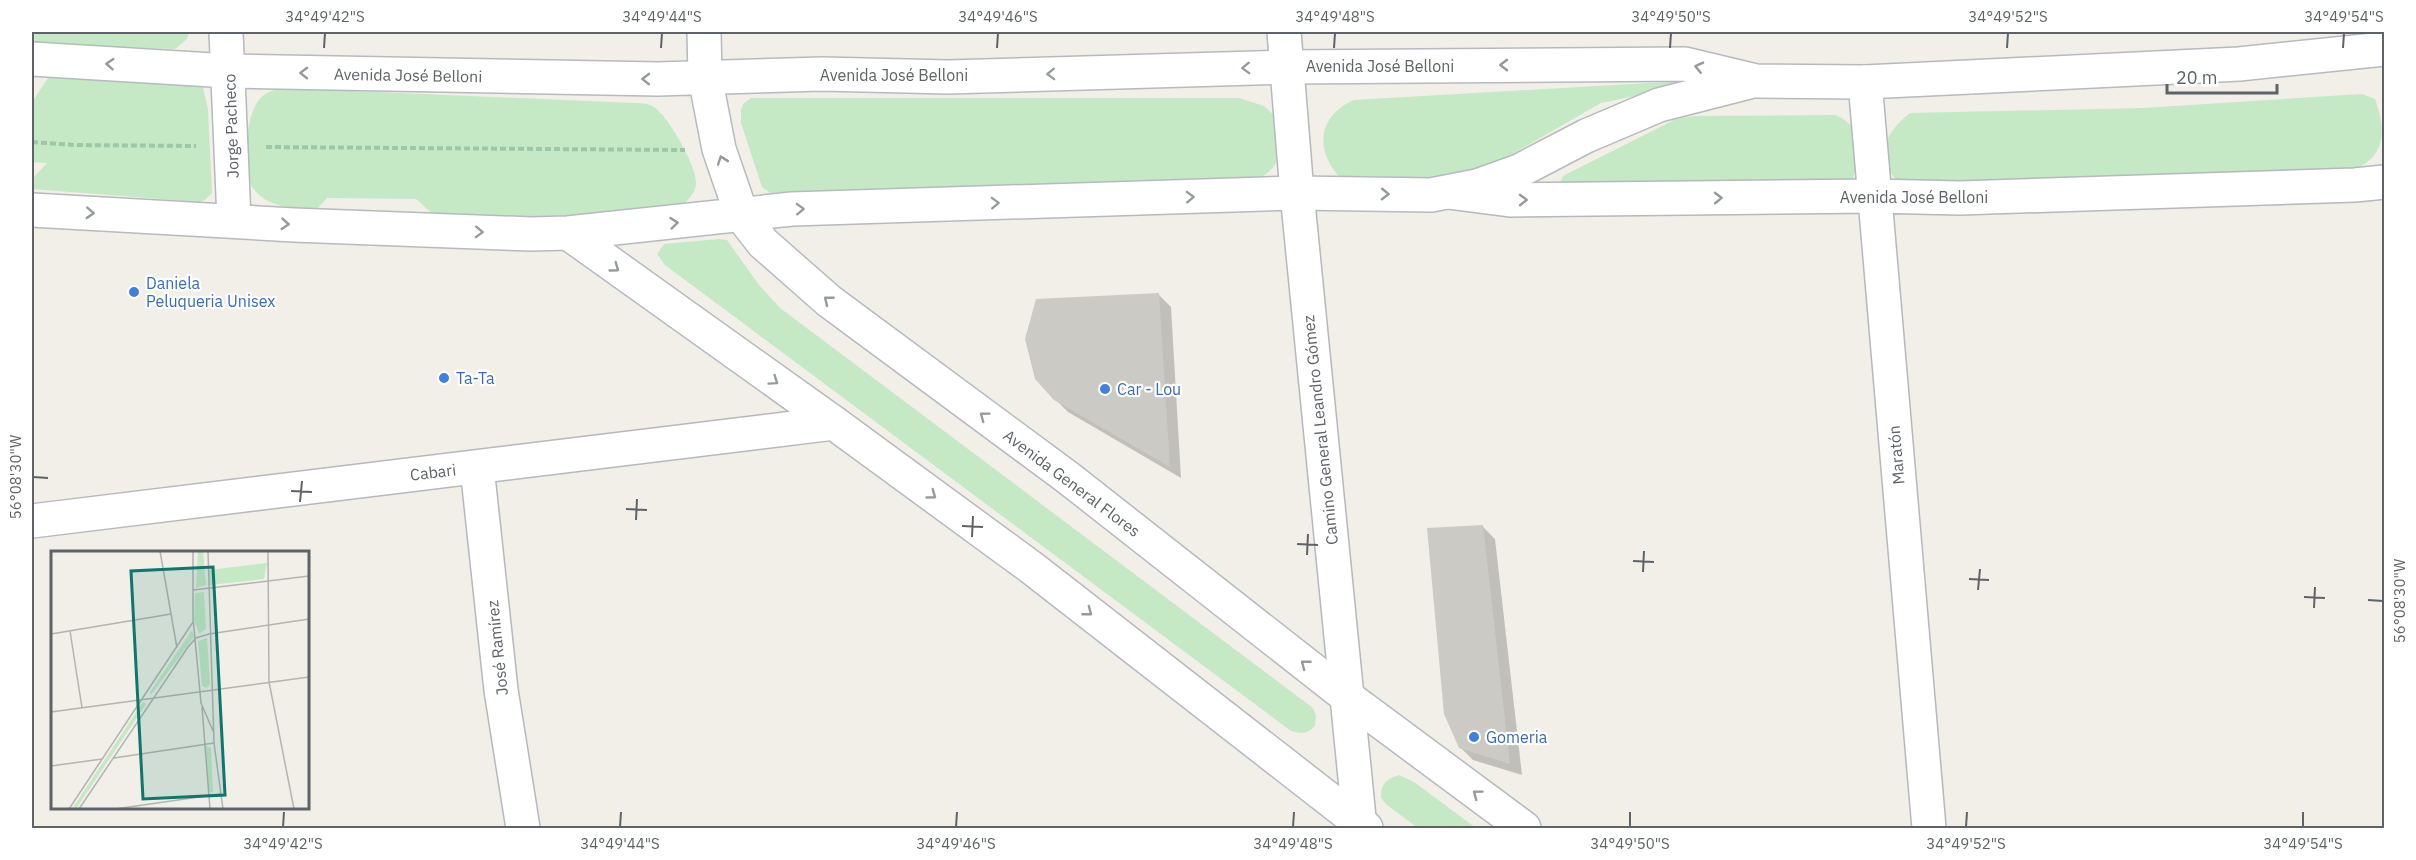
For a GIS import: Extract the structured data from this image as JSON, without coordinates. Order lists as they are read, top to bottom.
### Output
{
  "streets": {
    "main road": [
      "Avenida José Belloni",
      "Jorge Pacheco",
      "Camino General Leandro Gómez",
      "Maratón",
      "Cabari",
      "Avenida General Flores",
      "José Ramírez"
    ]
  },
  "crossings": [
    ["Avenida José Belloni", "Jorge Pacheco"],
    ["Avenida José Belloni", "Camino General Leandro Gómez"],
    ["Avenida José Belloni", "Maratón"],
    ["Avenida José Belloni", "Avenida General Flores"],
    ["Camino General Leandro Gómez", "Avenida General Flores"],
    ["Cabari", "José Ramírez"]
  ],
  "places": [
    "Daniela Peluqueria Unisex",
    "Ta-Ta",
    "Car - Lou",
    "Gomeria"
  ],
  "scale_bar": "20 m",
  "coordinates": [
    "34°49'42\"S",
    "34°49'44\"S",
    "34°49'46\"S",
    "34°49'48\"S",
    "34°49'50\"S",
    "34°49'52\"S",
    "34°49'54\"S",
    "56°08'30\"W"
  ]
}
